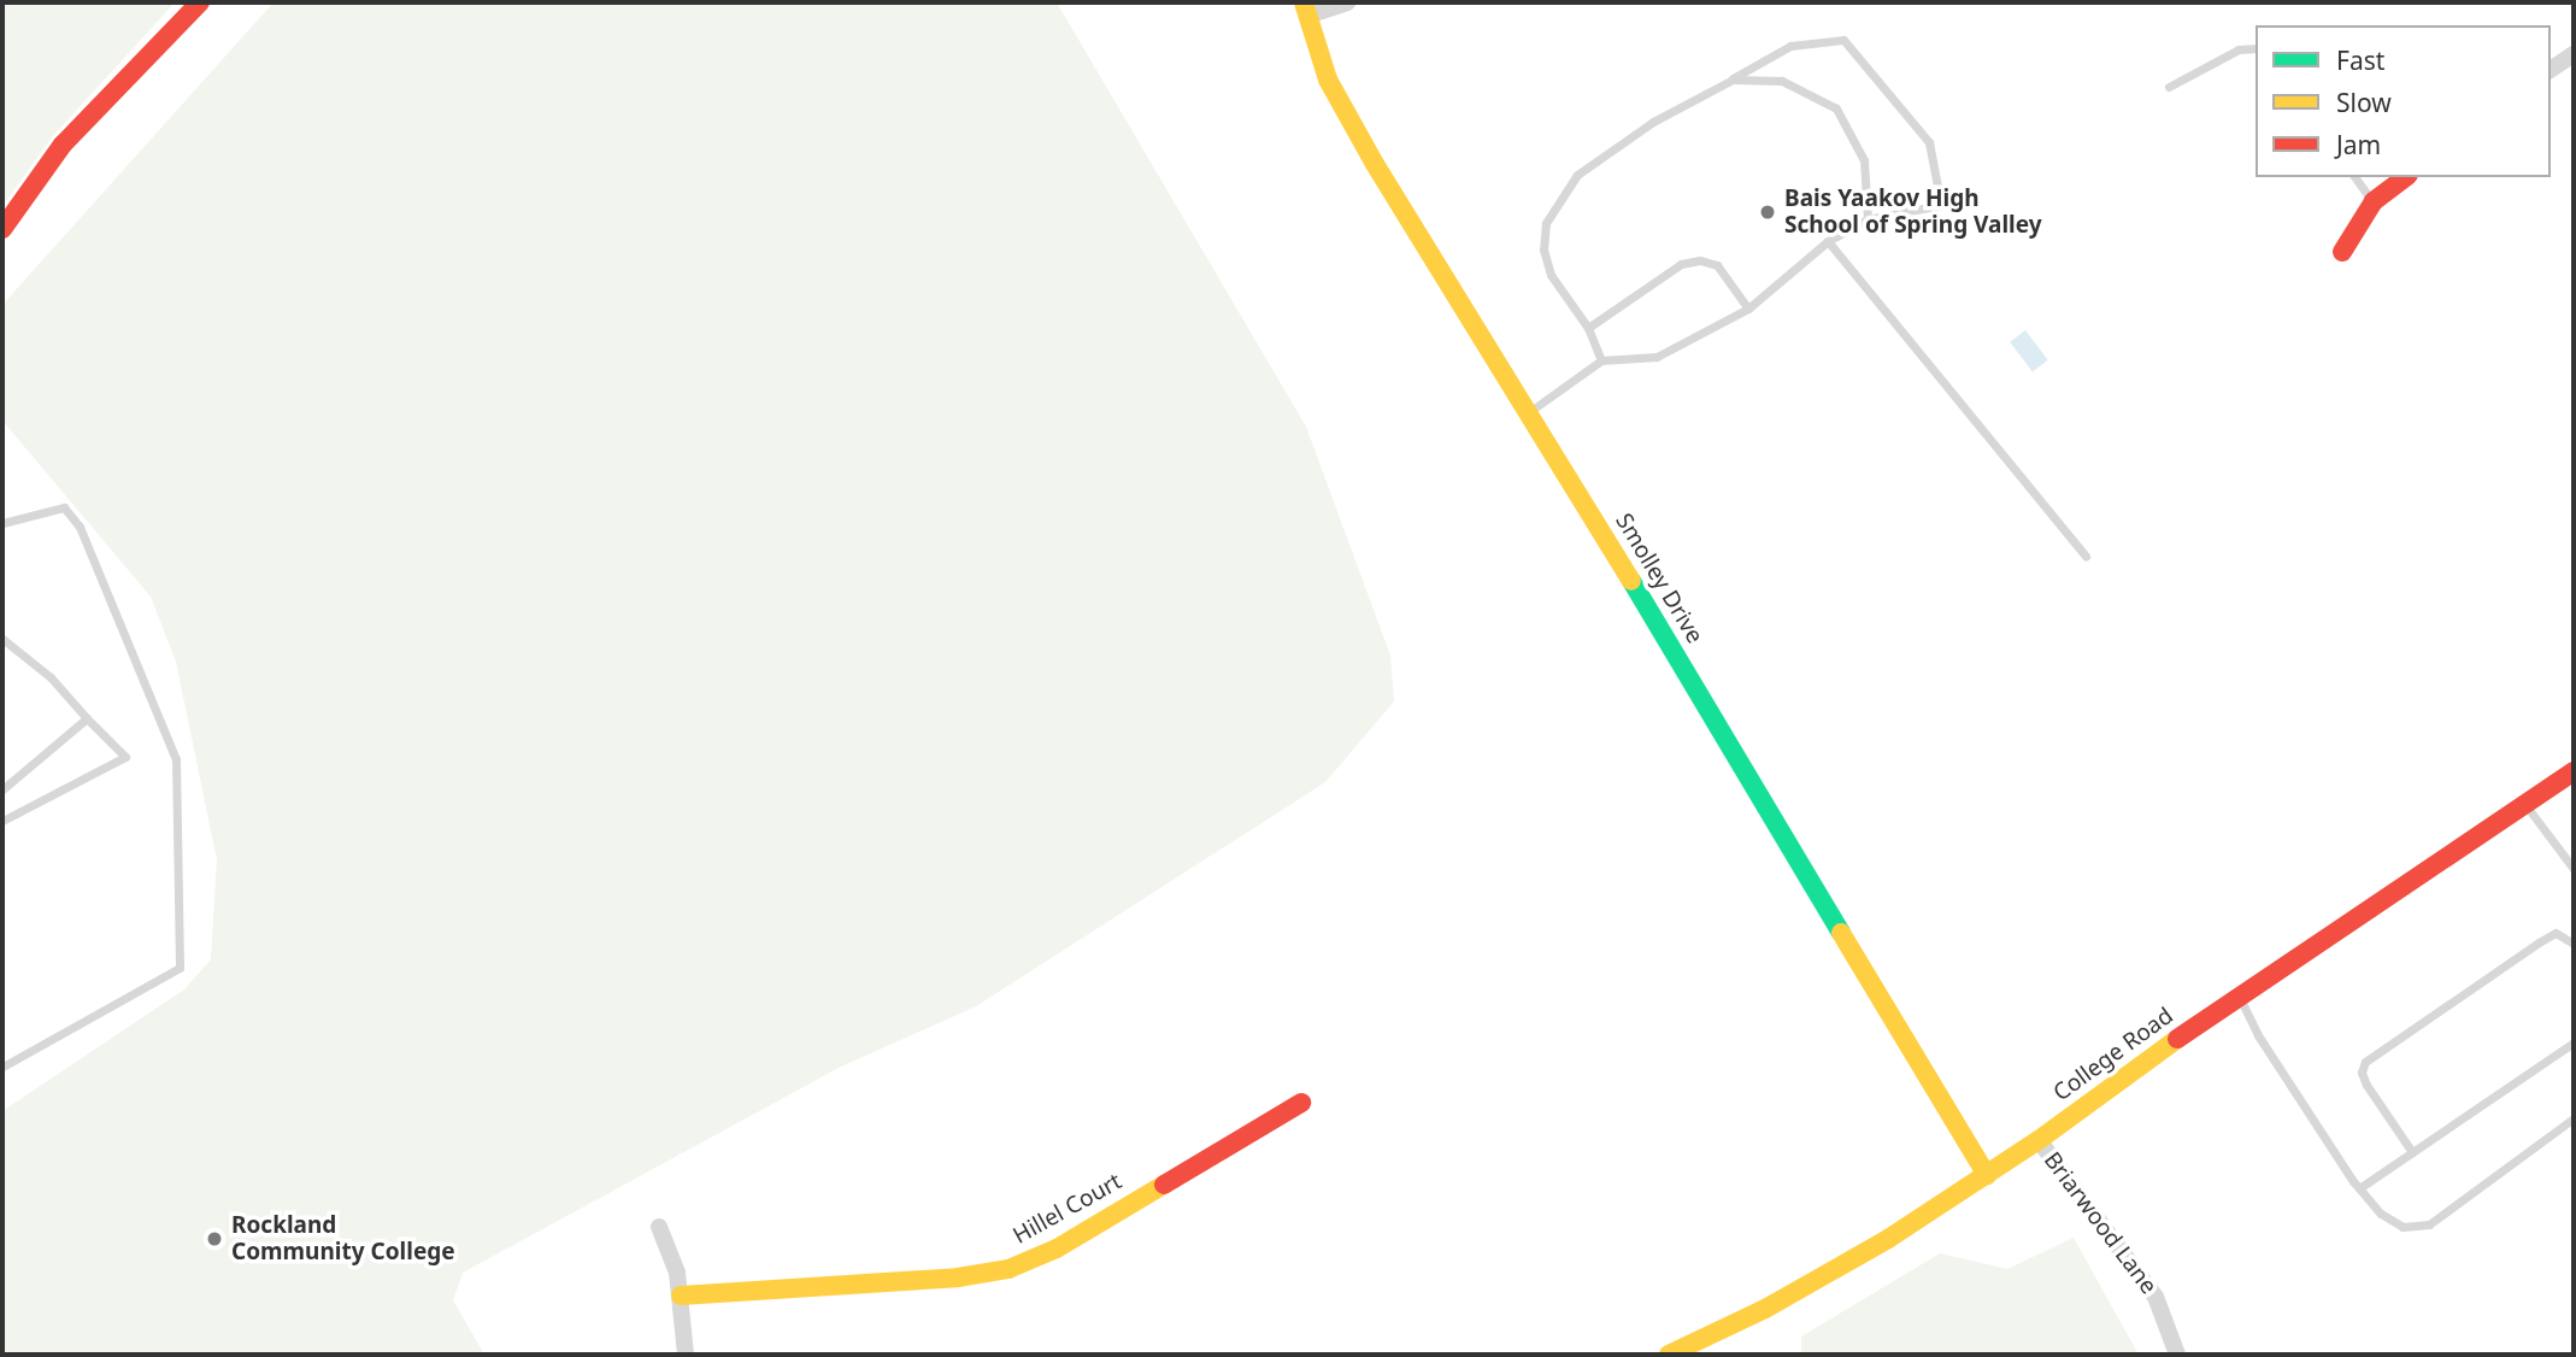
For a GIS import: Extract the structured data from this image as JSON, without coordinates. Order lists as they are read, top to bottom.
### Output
{
  "streets": {
    "street": [
      "Smolley Drive",
      "College Road",
      "Hillel Court",
      "Briarwood Lane"
    ]
  },
  "crossings": [
    ["Smolley Drive", "College Road"],
    ["College Road", "Briarwood Lane"]
  ],
  "places": ["Bais Yaakov High School of Spring Valley", "Rockland Community College"],
  "legend": ["Fast", "Slow", "Jam"]
}
